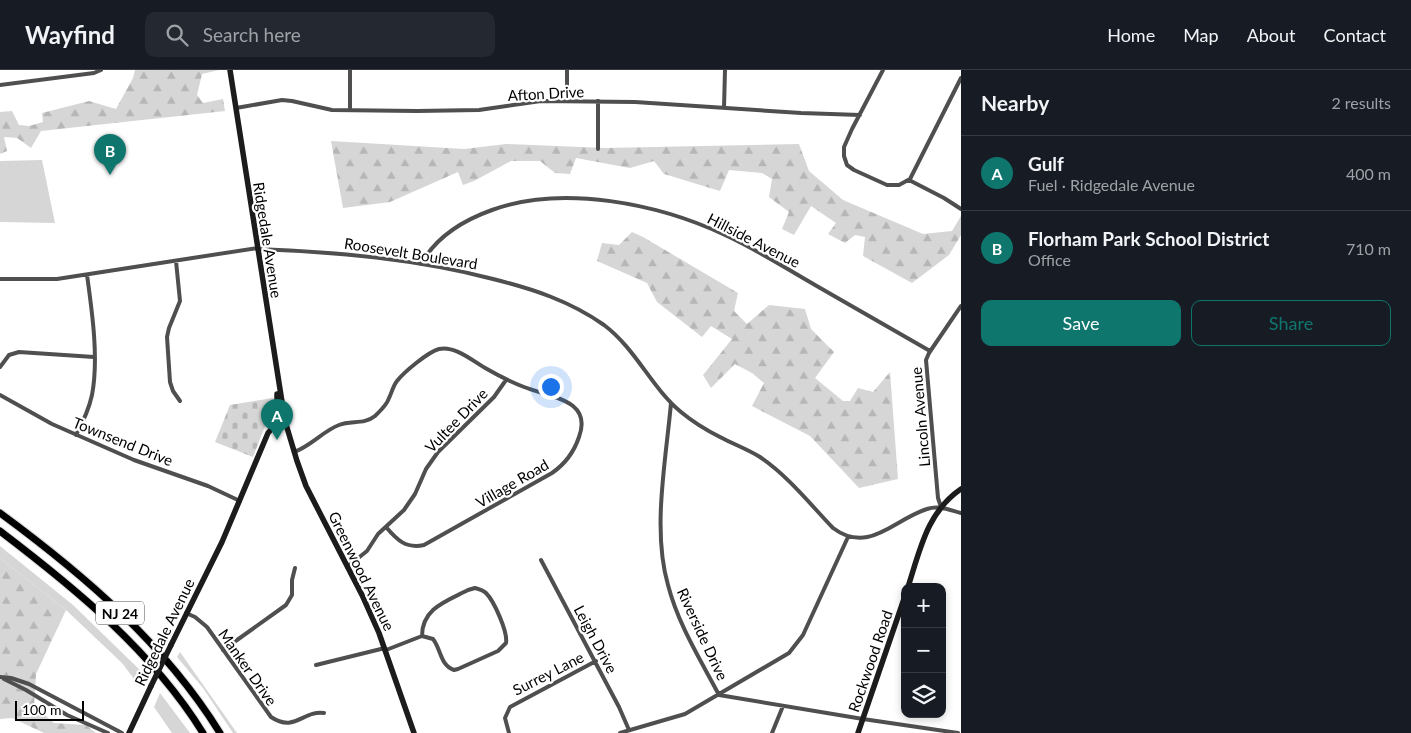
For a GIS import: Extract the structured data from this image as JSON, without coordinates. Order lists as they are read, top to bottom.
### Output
{
  "streets": {
    "highway": ["NJ 24"],
    "main road": ["Ridgedale Avenue", "Greenwood Avenue", "Rockwood Road"],
    "street": [
      "Afton Drive",
      "Hillside Avenue",
      "Roosevelt Boulevard",
      "Lincoln Avenue",
      "Vultee Drive",
      "Townsend Drive",
      "Village Road",
      "Riverside Drive",
      "Leigh Drive",
      "Manker Drive",
      "Surrey Lane"
    ]
  },
  "crossings": [
    ["Afton Drive", "Ridgedale Avenue"],
    ["Ridgedale Avenue", "Roosevelt Boulevard"],
    ["Ridgedale Avenue", "Townsend Drive"],
    ["Ridgedale Avenue", "Greenwood Avenue"],
    ["Ridgedale Avenue", "Manker Drive"],
    ["Hillside Avenue", "Roosevelt Boulevard"],
    ["Hillside Avenue", "Lincoln Avenue"],
    ["Roosevelt Boulevard", "Riverside Drive"],
    ["Vultee Drive", "Village Road"],
    ["Vultee Drive", "Greenwood Avenue"],
    ["Village Road", "Greenwood Avenue"],
    ["Riverside Drive", "Rockwood Road"],
    ["Leigh Drive", "Surrey Lane"]
  ],
  "scale_bar": "100 m",
  "page": {
    "header": "Wayfind",
    "search": "Search here",
    "nav": [
      "Home",
      "Map",
      "About",
      "Contact"
    ],
    "heading": ["Nearby", "2 results"],
    "pins": ["B", "A"],
    "list": [
      {
        "mark": "A",
        "name": "Gulf",
        "note": "Fuel · Ridgedale Avenue",
        "value": "400 m"
      },
      {
        "mark": "B",
        "name": "Florham Park School District",
        "note": "Office",
        "value": "710 m"
      }
    ],
    "buttons": ["Save", "Share"],
    "map_buttons": ["+", "−"],
    "scale": "100 m"
  }
}
